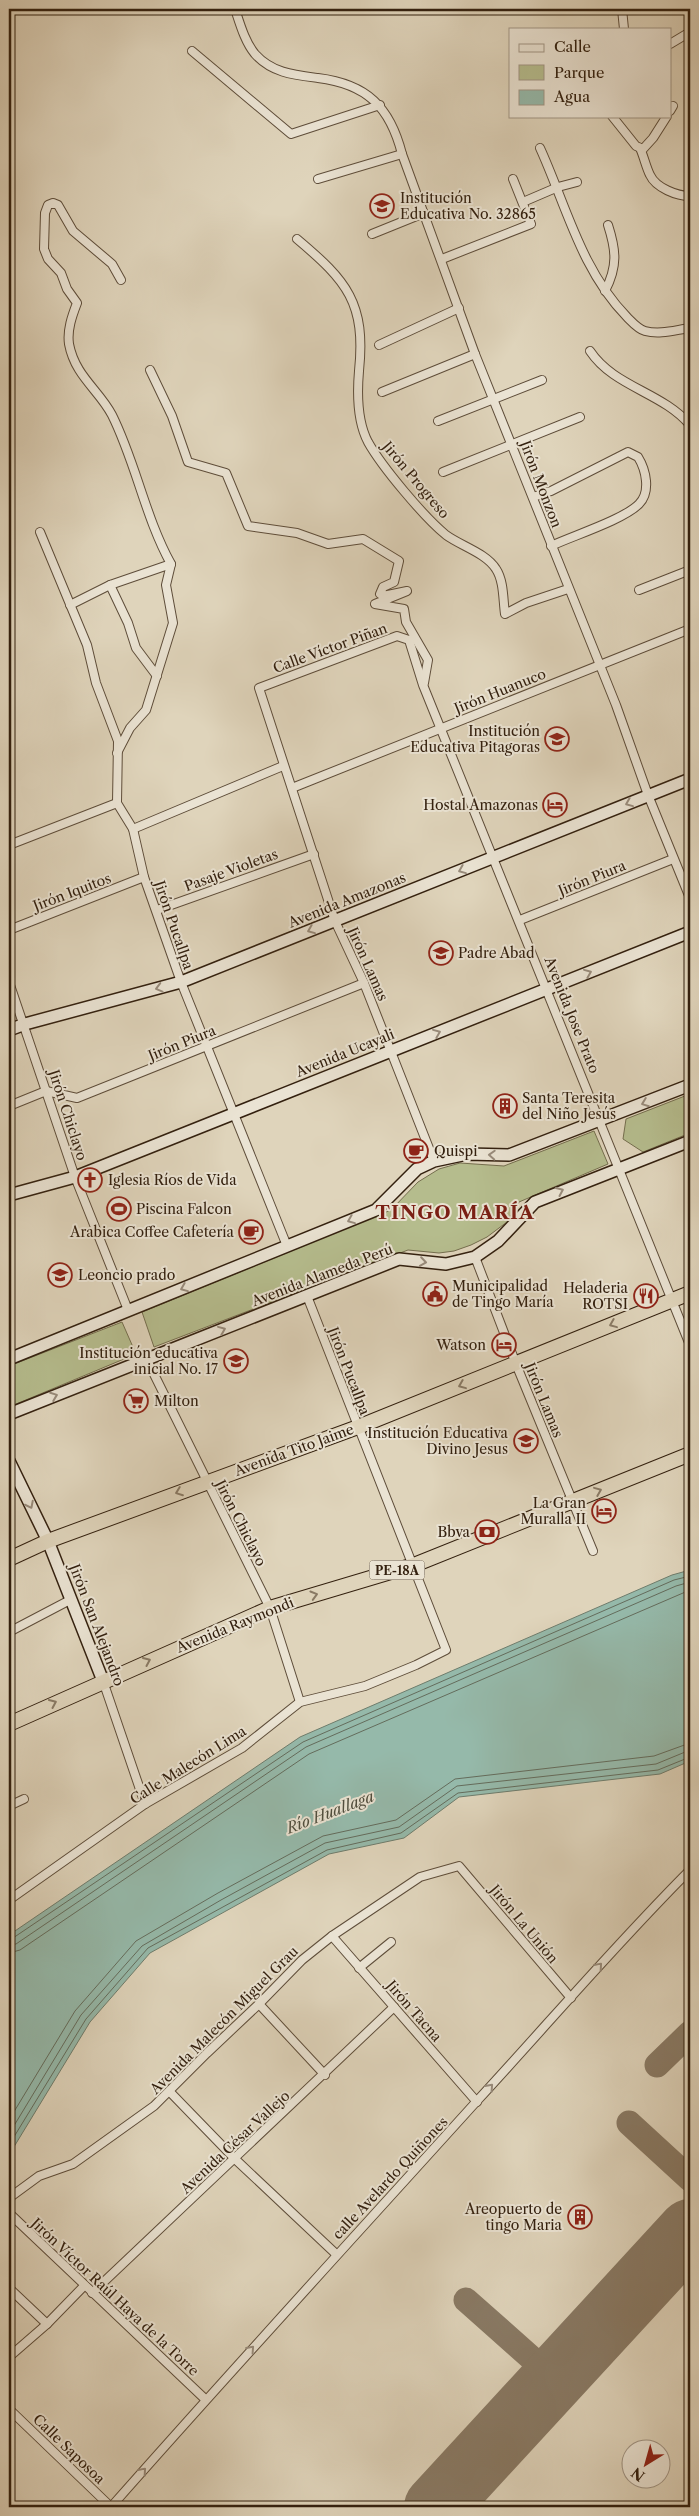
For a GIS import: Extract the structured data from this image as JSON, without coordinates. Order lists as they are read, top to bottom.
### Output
{
  "streets": {
    "highway": ["Avenida Tito Jaime", "PE-18A", "Avenida Raymondi"],
    "street": [
      "Jirón Progreso",
      "Jirón Monzon",
      "Calle Víctor Piñan",
      "Jirón Huanuco",
      "Pasaje Violetas",
      "Jirón Piura",
      "Jirón Iquitos",
      "Avenida Amazonas",
      "Jirón Pucallpa",
      "Jirón Lamas",
      "Avenida Jose Prato",
      "Avenida Ucayali",
      "Jirón Chiclayo",
      "Avenida Alameda Perú",
      "Jirón San Alejandro",
      "Calle Malecón Lima",
      "Jirón La Unión",
      "Jirón Tacna",
      "Avenida Malecón Miguel Grau",
      "Avenida César Vallejo",
      "calle Avelardo Quiñones",
      "Jirón Víctor Raúl Haya de la Torre",
      "Calle Saposoa"
    ]
  },
  "crossings": [
    ["Jirón Progreso", "Jirón Monzon"],
    ["Jirón Monzon", "Jirón Huanuco"],
    ["Jirón Monzon", "Jirón Piura"],
    ["Jirón Monzon", "Avenida Amazonas"],
    ["Calle Víctor Piñan", "Jirón Lamas"],
    ["Calle Víctor Piñan", "Avenida Jose Prato"],
    ["Jirón Huanuco", "Jirón Lamas"],
    ["Jirón Huanuco", "Avenida Jose Prato"],
    ["Pasaje Violetas", "Jirón Pucallpa"],
    ["Pasaje Violetas", "Jirón Lamas"],
    ["Jirón Piura", "Jirón Pucallpa"],
    ["Jirón Piura", "Jirón Lamas"],
    ["Jirón Piura", "Avenida Jose Prato"],
    ["Jirón Piura", "Jirón Chiclayo"],
    ["Jirón Iquitos", "Jirón Pucallpa"],
    ["Avenida Amazonas", "Jirón Pucallpa"],
    ["Avenida Amazonas", "Jirón Lamas"],
    ["Avenida Amazonas", "Avenida Jose Prato"],
    ["Avenida Amazonas", "Jirón Chiclayo"],
    ["Jirón Pucallpa", "Avenida Ucayali"],
    ["Jirón Pucallpa", "Avenida Alameda Perú"],
    ["Jirón Pucallpa", "Avenida Tito Jaime"],
    ["Jirón Pucallpa", "Avenida Raymondi"],
    ["Jirón Pucallpa", "Calle Malecón Lima"],
    ["Jirón Lamas", "Avenida Ucayali"],
    ["Jirón Lamas", "Avenida Alameda Perú"],
    ["Jirón Lamas", "Avenida Tito Jaime"],
    ["Jirón Lamas", "Avenida Raymondi"],
    ["Avenida Jose Prato", "Avenida Ucayali"],
    ["Avenida Jose Prato", "Avenida Alameda Perú"],
    ["Avenida Jose Prato", "Avenida Tito Jaime"],
    ["Avenida Ucayali", "Jirón Chiclayo"],
    ["Jirón Chiclayo", "Avenida Alameda Perú"],
    ["Jirón Chiclayo", "Avenida Tito Jaime"],
    ["Jirón Chiclayo", "Avenida Raymondi"],
    ["Jirón Chiclayo", "Calle Malecón Lima"],
    ["Avenida Tito Jaime", "Jirón San Alejandro"],
    ["Jirón San Alejandro", "Avenida Raymondi"],
    ["Jirón San Alejandro", "Calle Malecón Lima"],
    ["Jirón La Unión", "Avenida Malecón Miguel Grau"],
    ["Jirón La Unión", "calle Avelardo Quiñones"],
    ["Jirón Tacna", "Avenida Malecón Miguel Grau"],
    ["Jirón Tacna", "Avenida César Vallejo"],
    ["Jirón Tacna", "calle Avelardo Quiñones"],
    ["Avenida César Vallejo", "Jirón Víctor Raúl Haya de la Torre"],
    ["calle Avelardo Quiñones", "Jirón Víctor Raúl Haya de la Torre"],
    ["calle Avelardo Quiñones", "Calle Saposoa"]
  ],
  "one_way": [
    "Avenida Amazonas",
    "Avenida Ucayali",
    "Avenida Tito Jaime",
    "Avenida Raymondi",
    "calle Avelardo Quiñones"
  ],
  "districts": ["TINGO MARÍA"],
  "water": ["Río Huallaga"],
  "places": {
    "school or university": [
      "Institución Educativa No. 32865",
      "Institución Educativa Pitagoras",
      "Padre Abad",
      "Leoncio prado",
      "Institución educativa inicial No. 17",
      "Institución Educativa Divino Jesus"
    ],
    "hotel": ["Hostal Amazonas", "Watson", "La Gran Muralla II"],
    "building": ["Santa Teresita del Niño Jesús", "Areopuerto de tingo Maria"],
    "cafe": ["Quispi", "Arabica Coffee Cafetería"],
    "church": ["Iglesia Ríos de Vida"],
    "sports": ["Piscina Falcon"],
    "public building": ["Municipalidad de Tingo María"],
    "restaurant": ["Heladeria ROTSI"],
    "supermarket": ["Milton"],
    "bank": ["Bbva"]
  },
  "legend": ["Calle", "Parque", "Agua"],
  "north": "bottom left"
}
